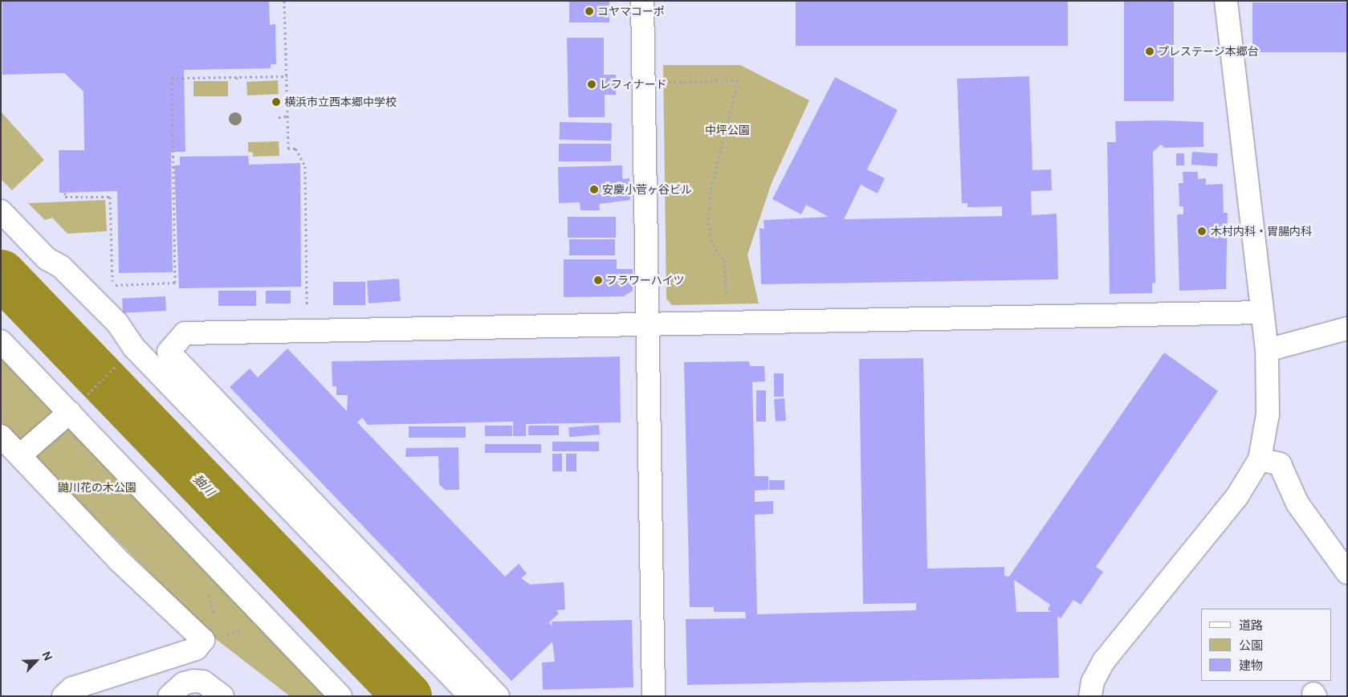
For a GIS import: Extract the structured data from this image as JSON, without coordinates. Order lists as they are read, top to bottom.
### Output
{
  "water": ["㹨川"],
  "parks": ["中坪公園", "鼬川花の木公園"],
  "places": [
    "コヤマコーポ",
    "プレステージ本郷台",
    "レフィナード",
    "横浜市立西本郷中学校",
    "安慶小菅ヶ谷ビル",
    "木村内科・胃腸内科",
    "フラワーハイツ"
  ],
  "legend": ["道路", "公園", "建物"],
  "north": "top right"
}
